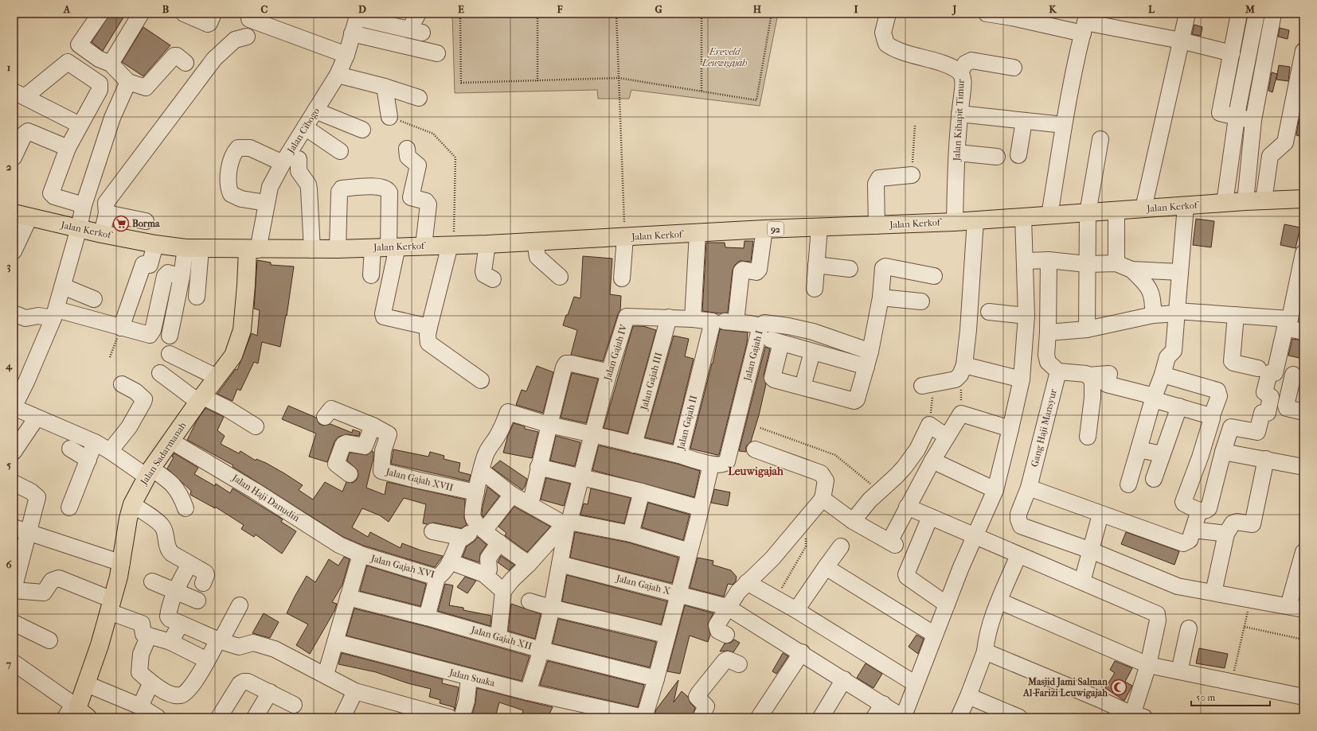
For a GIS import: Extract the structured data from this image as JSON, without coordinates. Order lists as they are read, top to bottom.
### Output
{
  "streets": {
    "main road": ["Jalan Kerkof", "92", "Jalan Sadarmanah"],
    "street": [
      "Jalan Kihapit Timur",
      "Jalan Cibogo",
      "Jalan Gajah IV",
      "Jalan Gajah I",
      "Jalan Gajah III",
      "Jalan Gajah II",
      "Gang Haji Mansyur",
      "Jalan Gajah XVII",
      "Jalan Haji Danudin",
      "Jalan Gajah XVI",
      "Jalan Gajah X",
      "Jalan Gajah XII",
      "Jalan Suaka"
    ]
  },
  "crossings": [
    ["Jalan Kihapit Timur", "Jalan Kerkof"],
    ["Jalan Cibogo", "Jalan Kerkof"],
    ["Jalan Cibogo", "Jalan Sadarmanah"],
    ["Jalan Kerkof", "Jalan Sadarmanah"],
    ["Jalan Gajah IV", "Jalan Gajah III"],
    ["Jalan Gajah IV", "Jalan Gajah II"],
    ["Jalan Gajah III", "Jalan Gajah II"],
    ["Jalan Sadarmanah", "Jalan Haji Danudin"],
    ["Jalan Haji Danudin", "Jalan Gajah XVI"]
  ],
  "districts": ["Leuwigajah"],
  "parks": ["Ereveld Leuwigajah"],
  "places": {
    "supermarket": ["Borma"],
    "mosque": ["Masjid Jami Salman Al-Farizi Leuwigajah"]
  },
  "scale_bar": "50 m",
  "grid": {
    "columns": [
      "A",
      "B",
      "C",
      "D",
      "E",
      "F",
      "G",
      "H",
      "I",
      "J",
      "K",
      "L",
      "M"
    ],
    "rows": [
      "1",
      "2",
      "3",
      "4",
      "5",
      "6",
      "7"
    ]
  }
}
